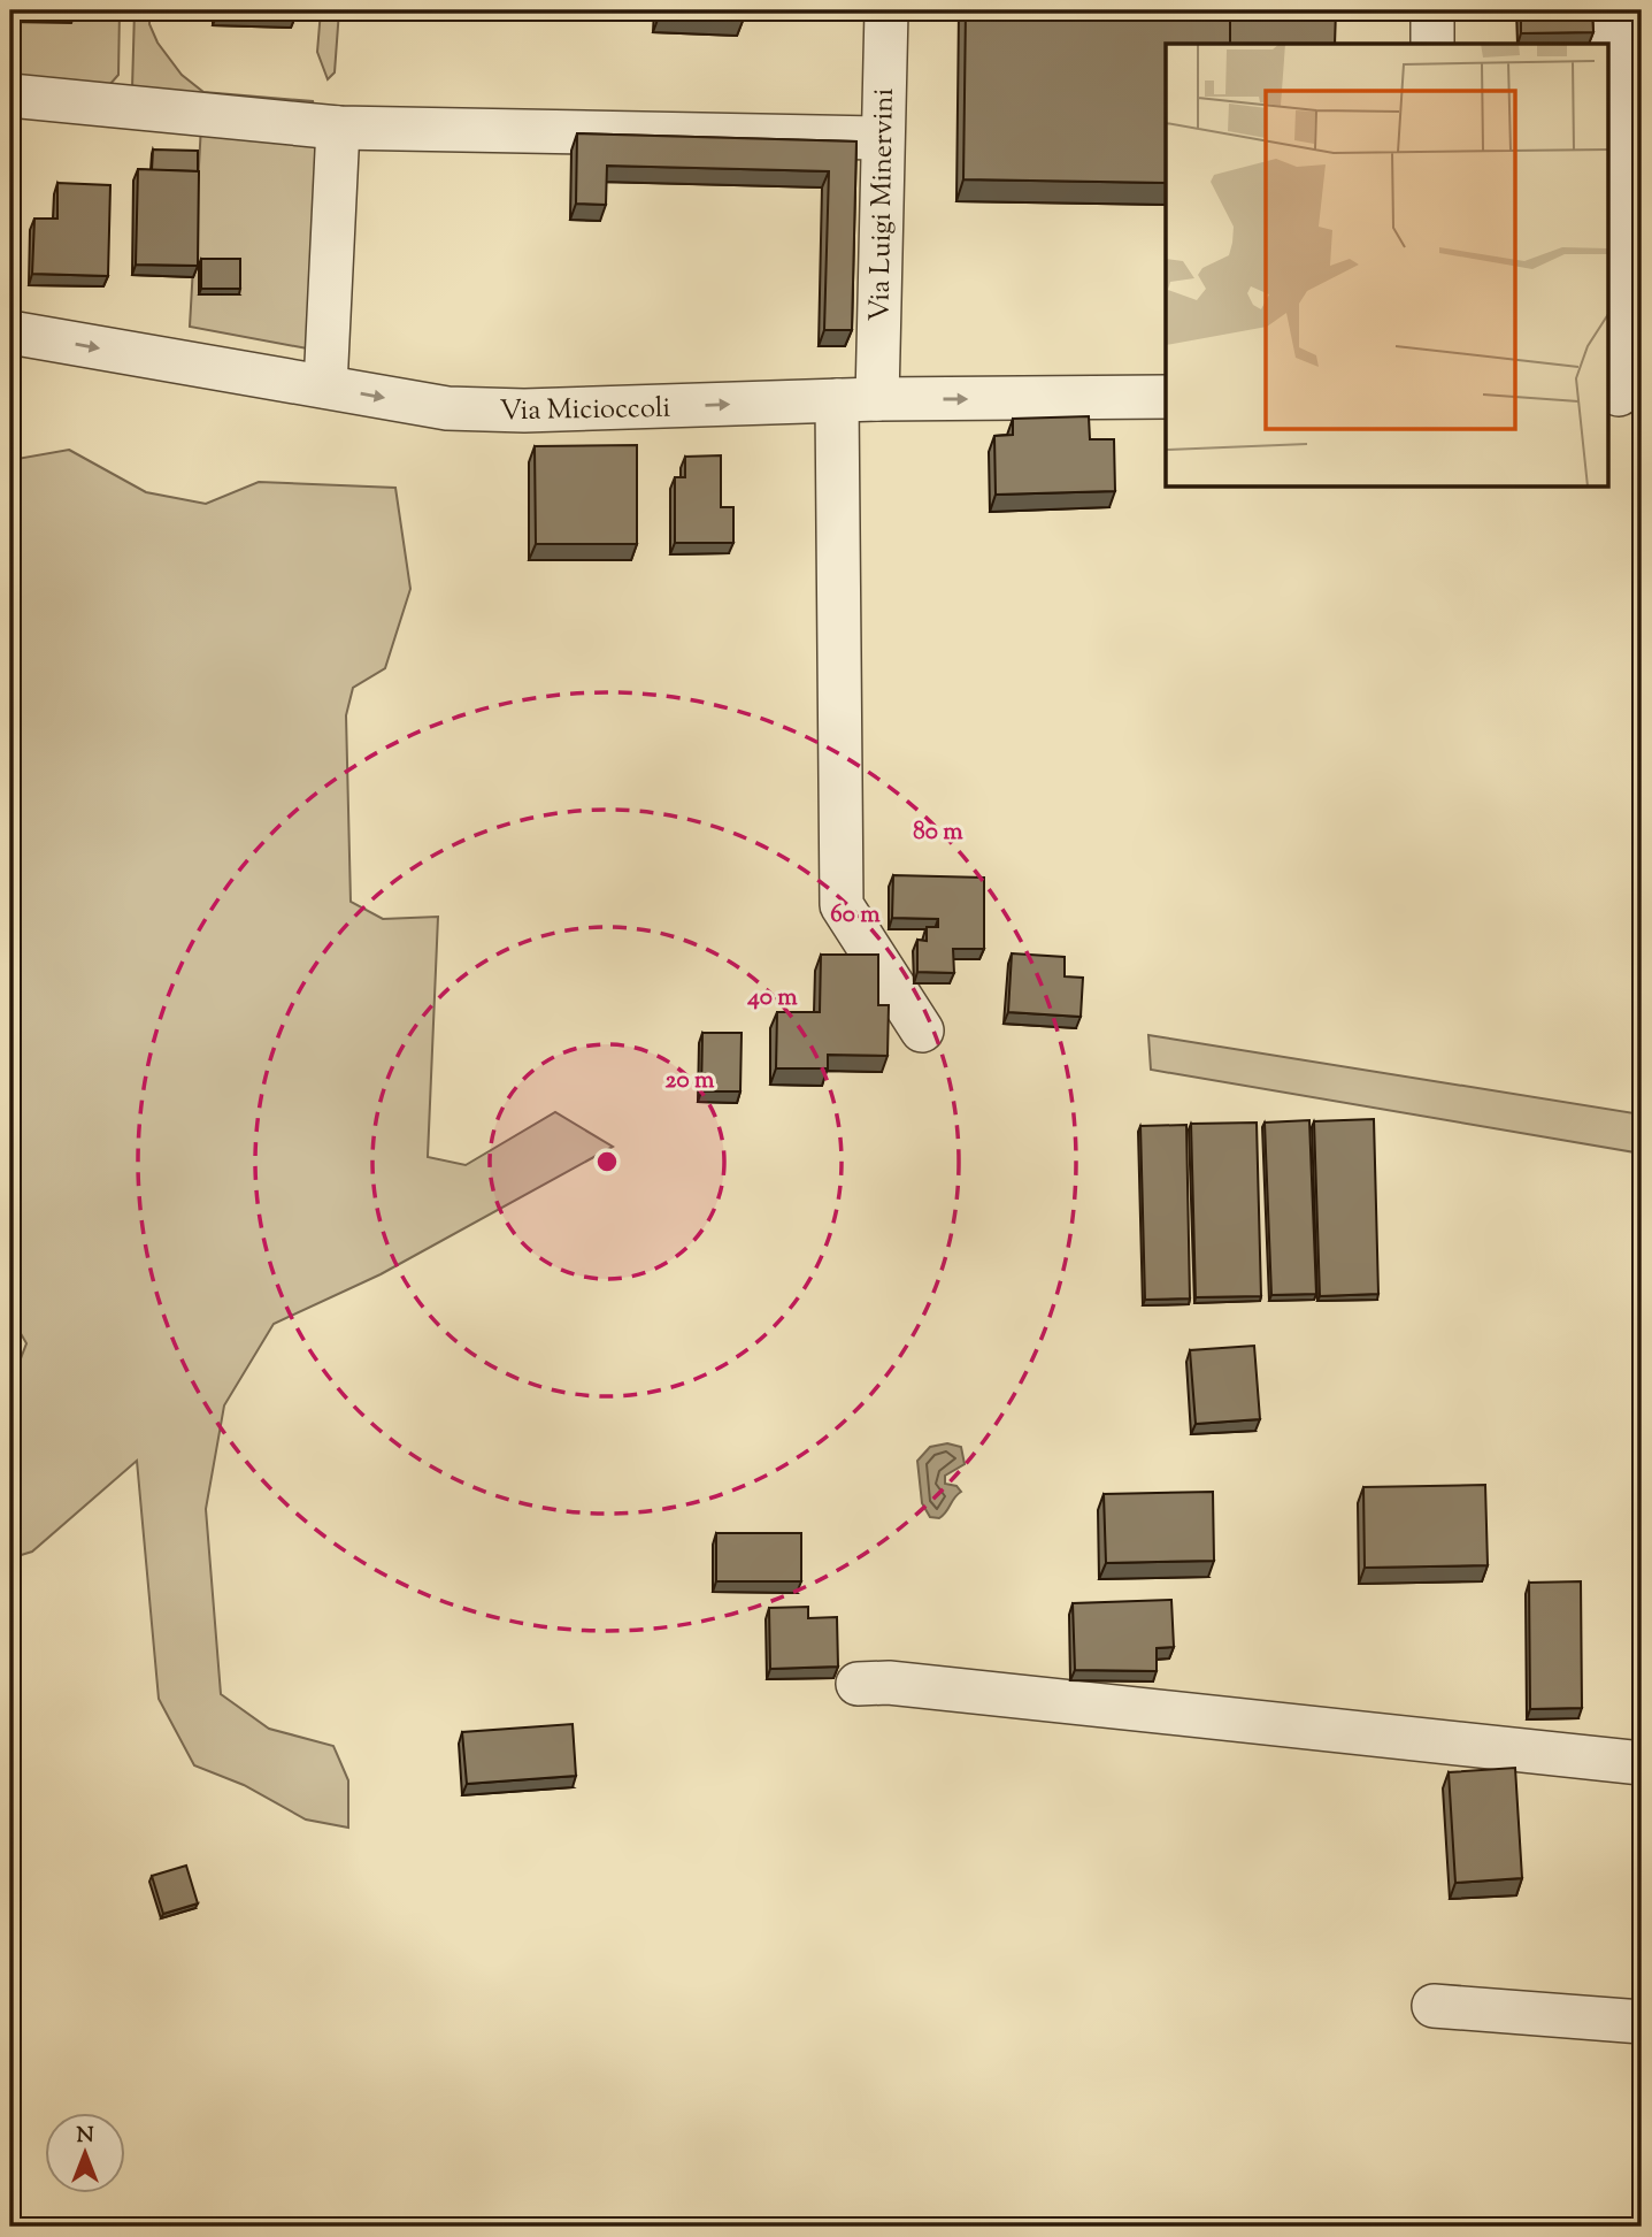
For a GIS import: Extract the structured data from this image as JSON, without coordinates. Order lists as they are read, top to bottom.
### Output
{
  "streets": {
    "street": ["Via Luigi Minervini", "Via Micioccoli"]
  },
  "crossings": [
    ["Via Luigi Minervini", "Via Micioccoli"]
  ],
  "north": "top",
  "rings": [
    "80 m",
    "60 m",
    "40 m",
    "20 m"
  ]
}
